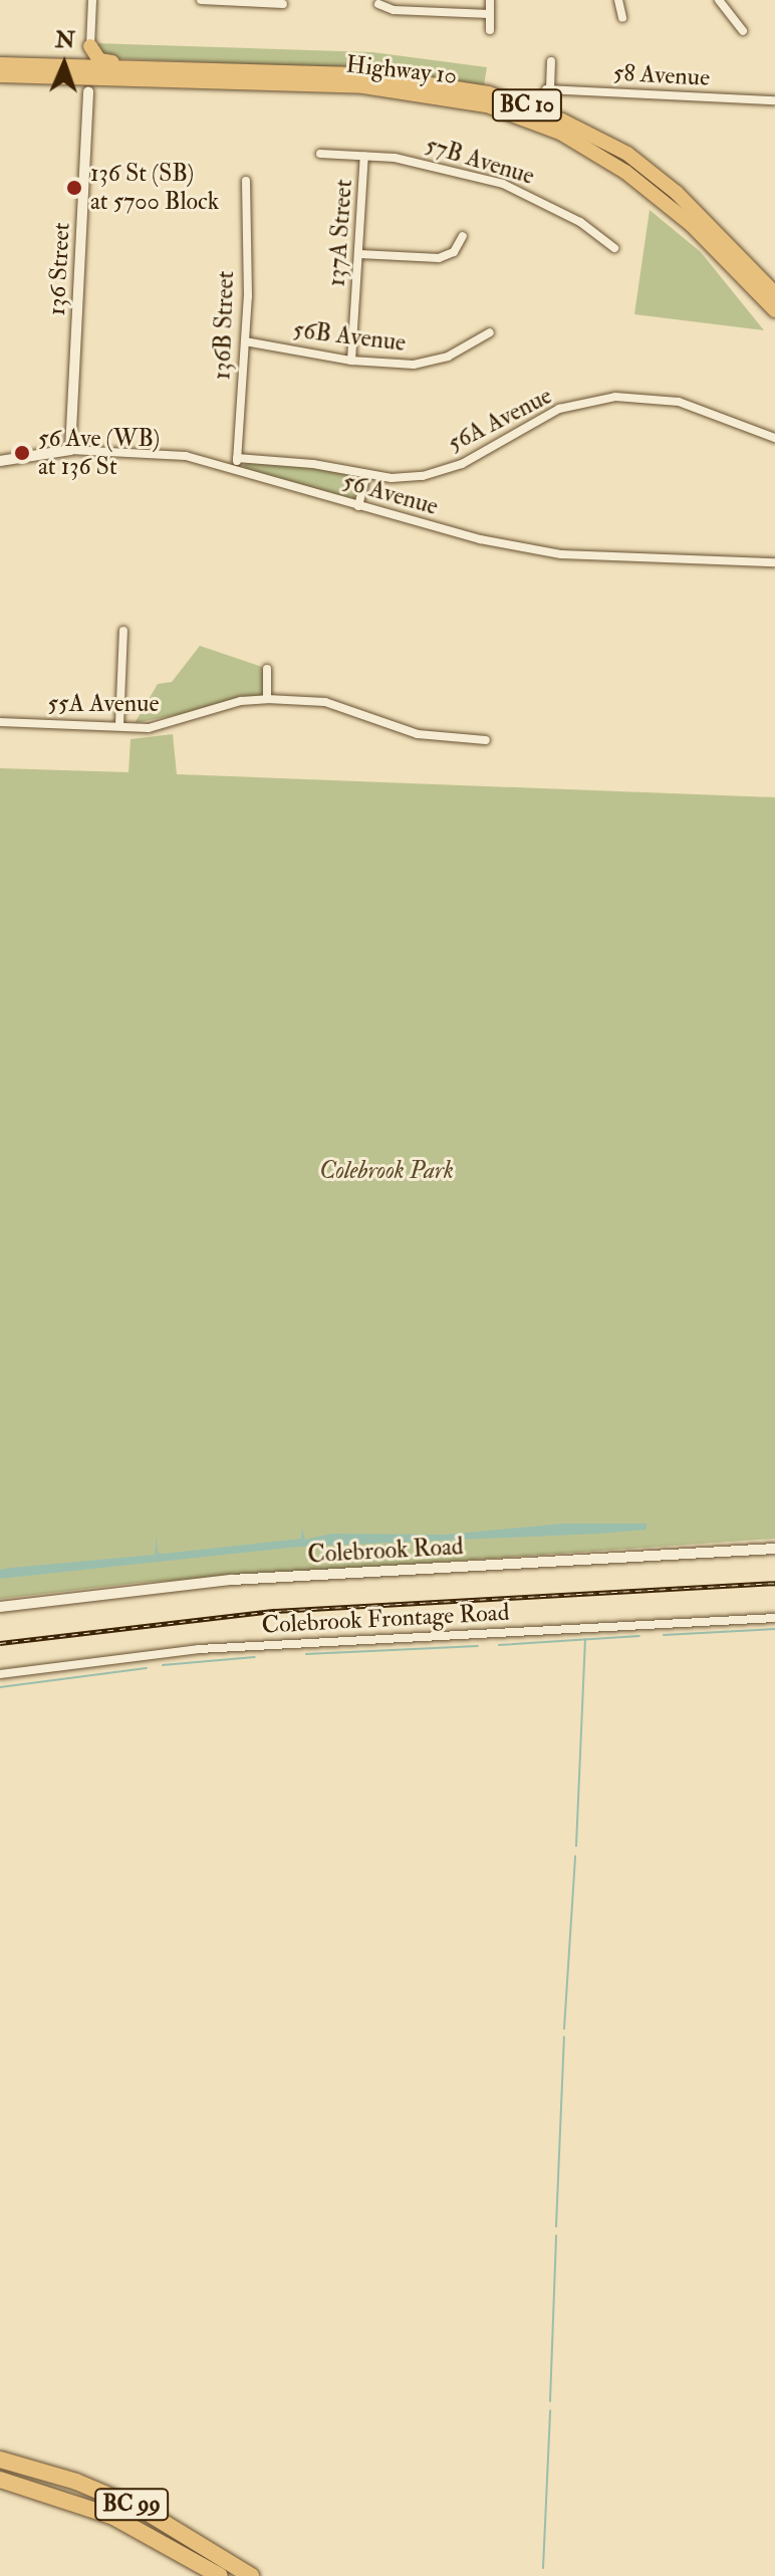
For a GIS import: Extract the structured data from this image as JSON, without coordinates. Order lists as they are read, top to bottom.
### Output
{
  "streets": {
    "highway": ["Highway 10", "BC 10", "BC 99"],
    "street": [
      "58 Avenue",
      "57B Avenue",
      "137A Street",
      "136 Street",
      "136B Street",
      "56B Avenue",
      "56A Avenue",
      "56 Avenue",
      "55A Avenue",
      "Colebrook Road",
      "Colebrook Frontage Road"
    ]
  },
  "crossings": [
    ["57B Avenue", "137A Street"],
    ["137A Street", "56B Avenue"],
    ["136 Street", "56 Avenue"],
    ["136B Street", "56B Avenue"],
    ["136B Street", "56A Avenue"],
    ["136B Street", "56 Avenue"]
  ],
  "parks": ["Colebrook Park"],
  "places": ["136 St (SB) at 5700 Block", "56 Ave (WB) at 136 St"],
  "north": "top"
}
